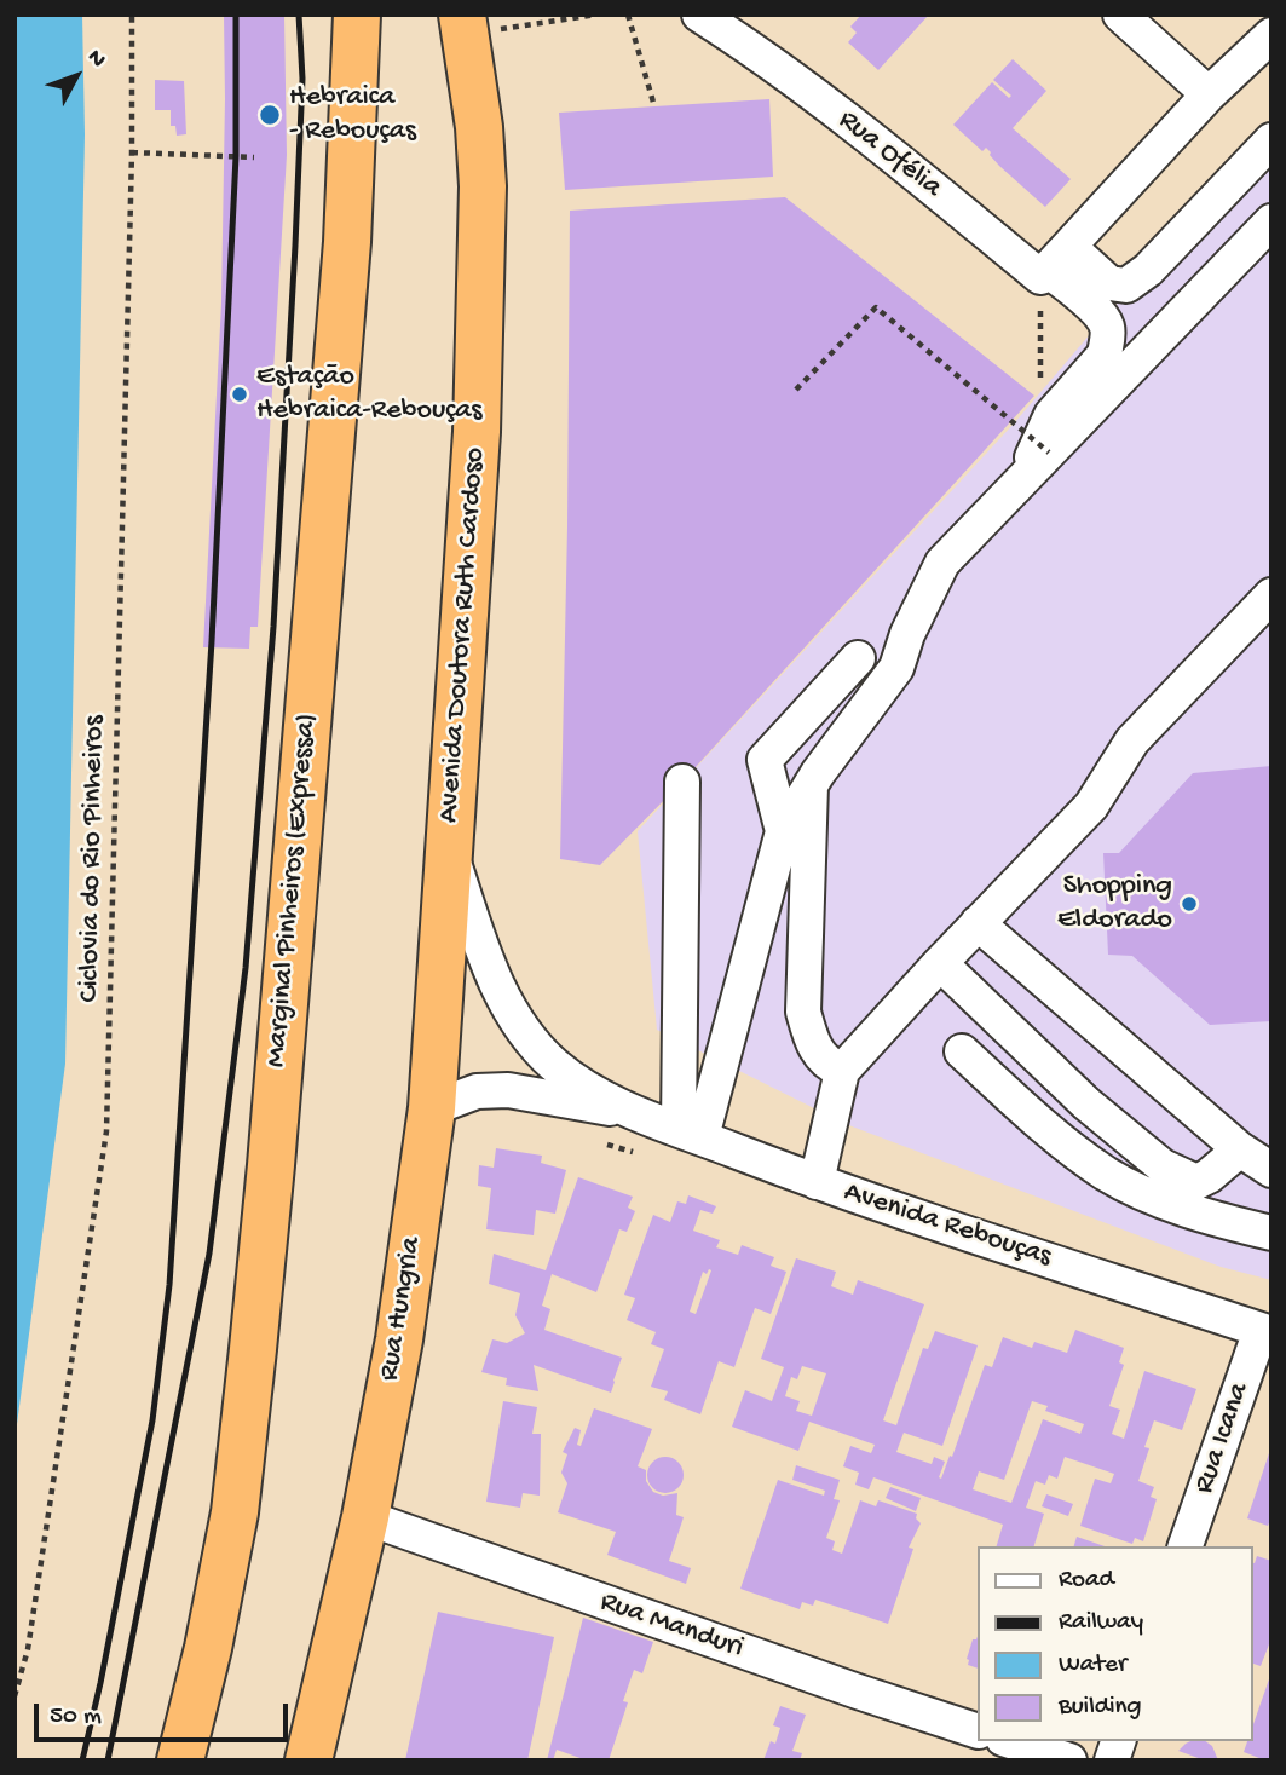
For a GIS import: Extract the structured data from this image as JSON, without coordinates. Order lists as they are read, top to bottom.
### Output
{
  "streets": {
    "highway": ["Avenida Doutora Ruth Cardoso", "Marginal Pinheiros (Expressa)", "Rua Hungria"],
    "street": [
      "Rua Ofélia",
      "Avenida Rebouças",
      "Rua Icana",
      "Rua Manduri"
    ],
    "path": ["Ciclovia do Rio Pinheiros"]
  },
  "crossings": [
    ["Avenida Doutora Ruth Cardoso", "Avenida Rebouças"],
    ["Avenida Doutora Ruth Cardoso", "Rua Hungria"],
    ["Avenida Rebouças", "Rua Hungria"],
    ["Avenida Rebouças", "Rua Icana"],
    ["Rua Hungria", "Rua Manduri"]
  ],
  "places": ["Hebraica - Rebouças", "Estação Hebraica-Rebouças", "Shopping Eldorado"],
  "legend": [
    "Road",
    "Railway",
    "Water",
    "Building"
  ],
  "scale_bar": "50 m",
  "north": "top right"
}
